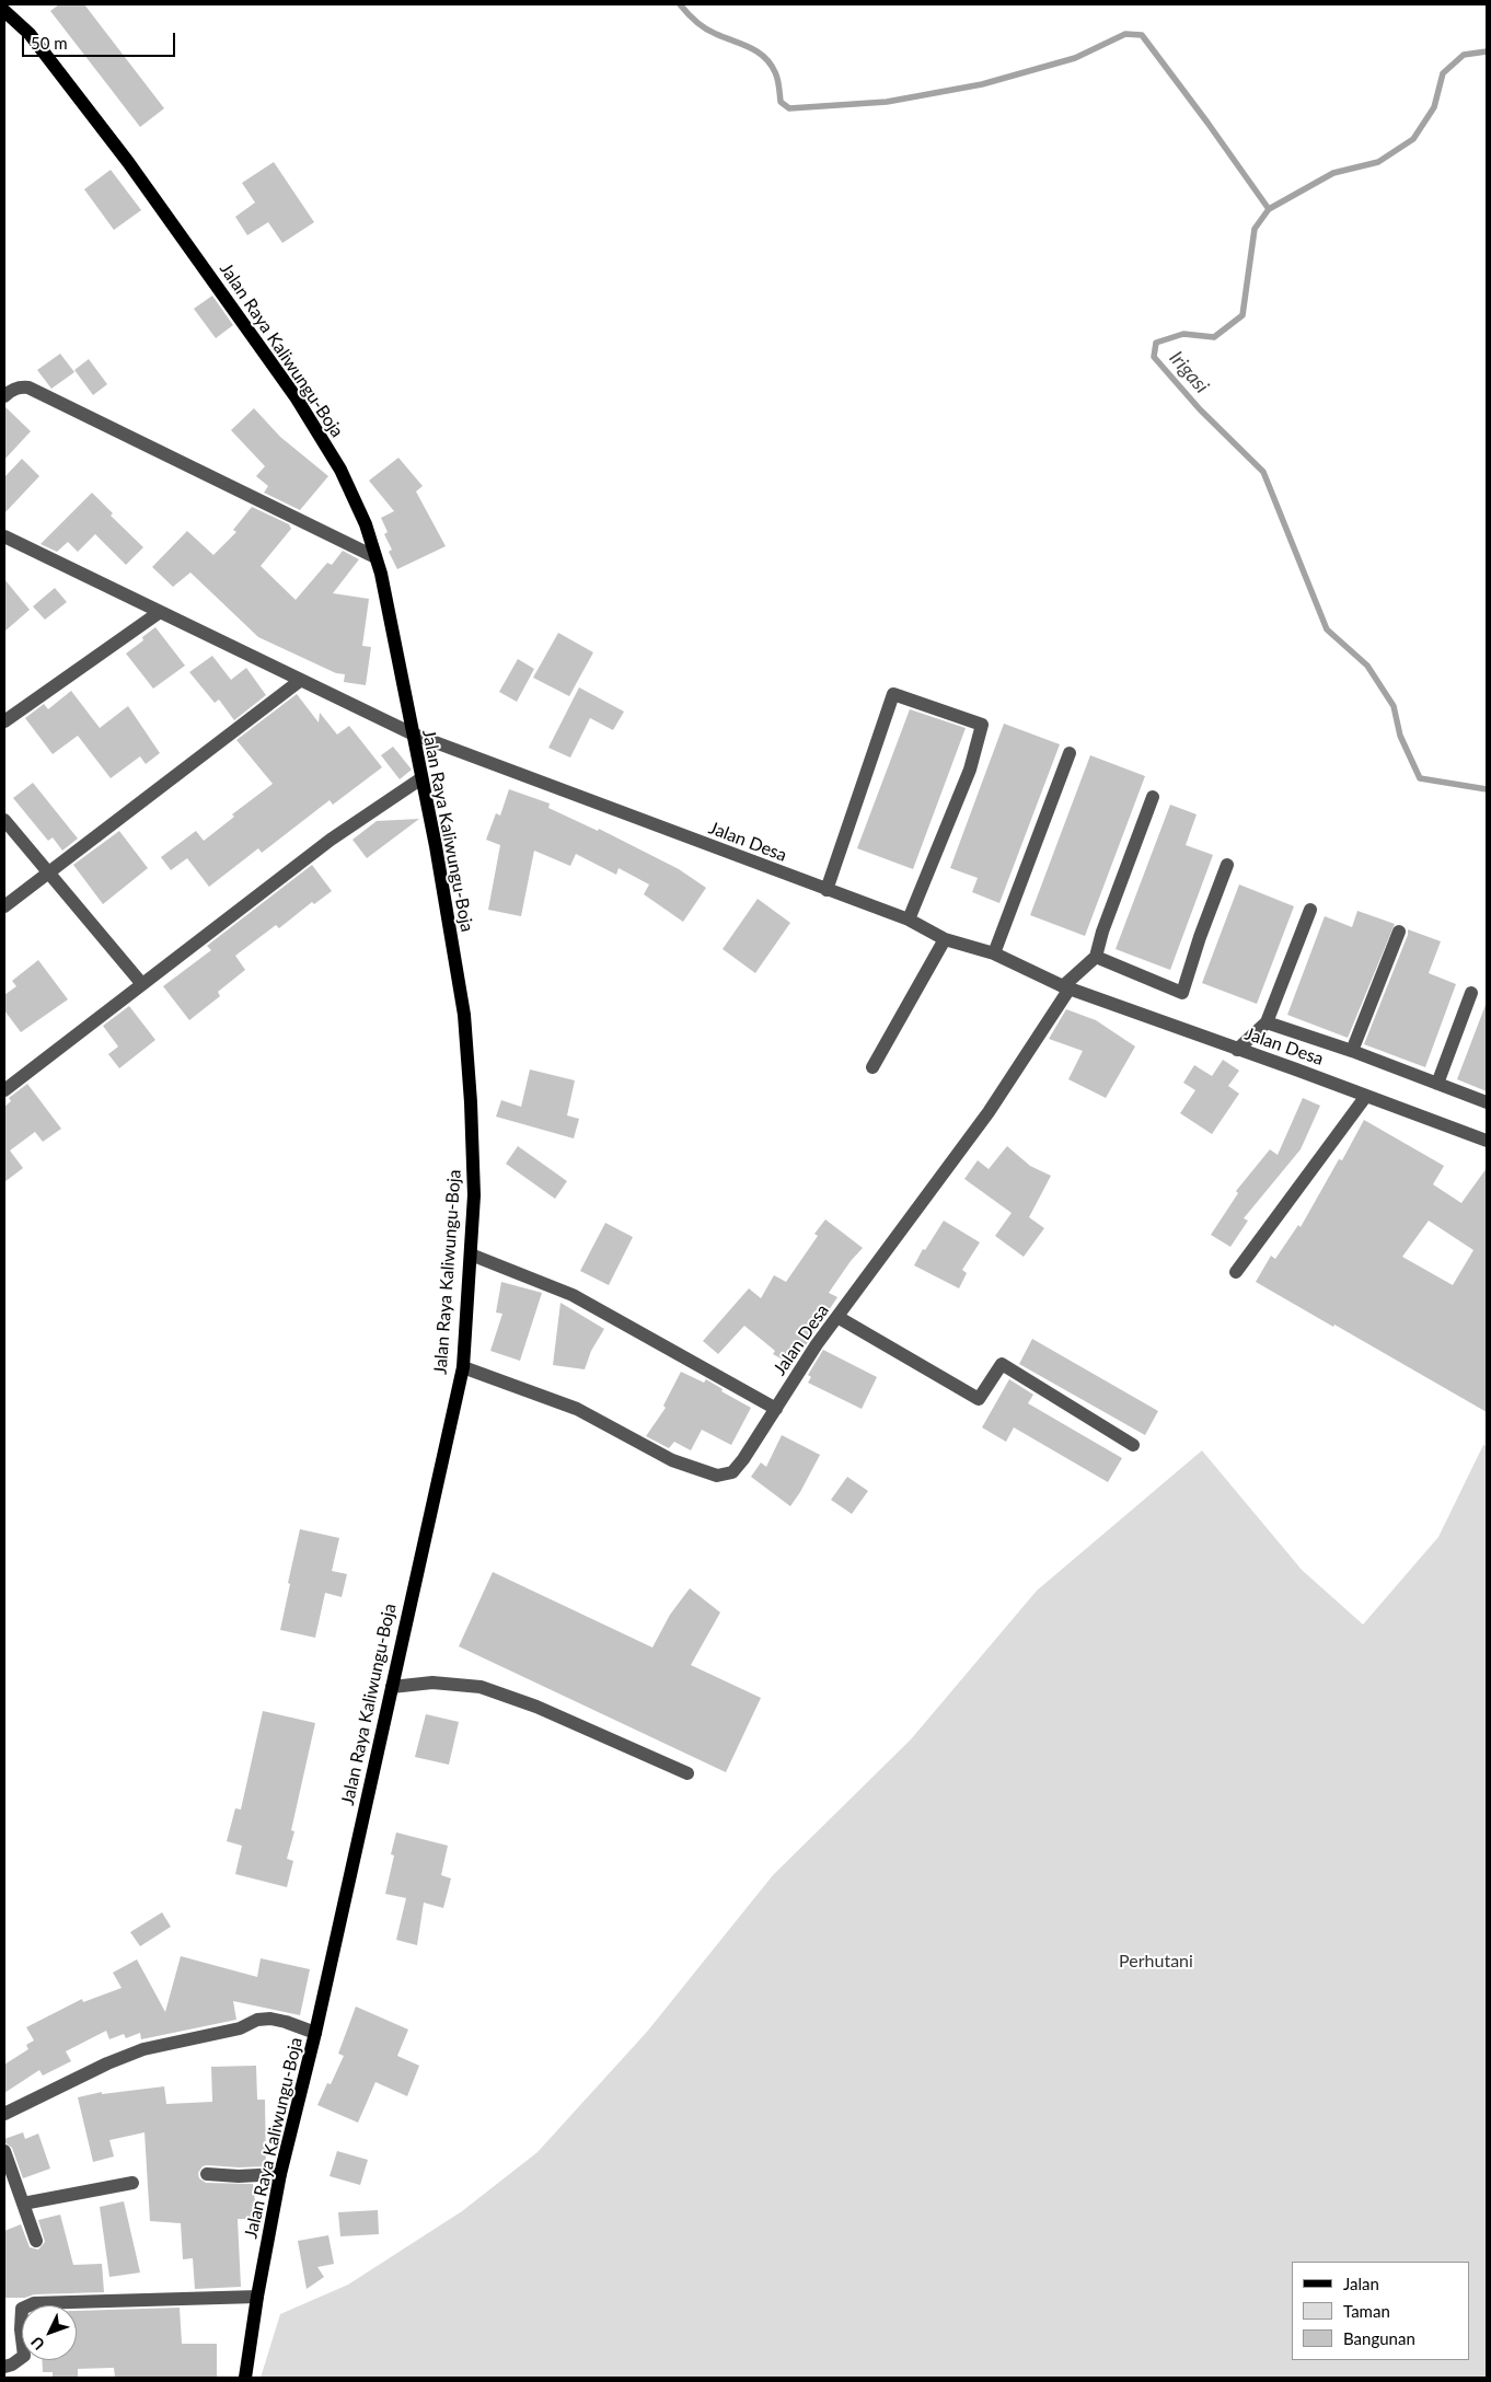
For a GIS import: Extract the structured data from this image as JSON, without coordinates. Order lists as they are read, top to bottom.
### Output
{
  "streets": {
    "main road": ["Jalan Raya Kaliwungu-Boja"],
    "street": ["Jalan Desa"]
  },
  "crossings": [
    ["Jalan Raya Kaliwungu-Boja", "Jalan Desa"]
  ],
  "water": ["Irigasi"],
  "parks": ["Perhutani"],
  "legend": ["Jalan", "Taman", "Bangunan"],
  "scale_bar": "50 m",
  "north": "bottom left"
}
